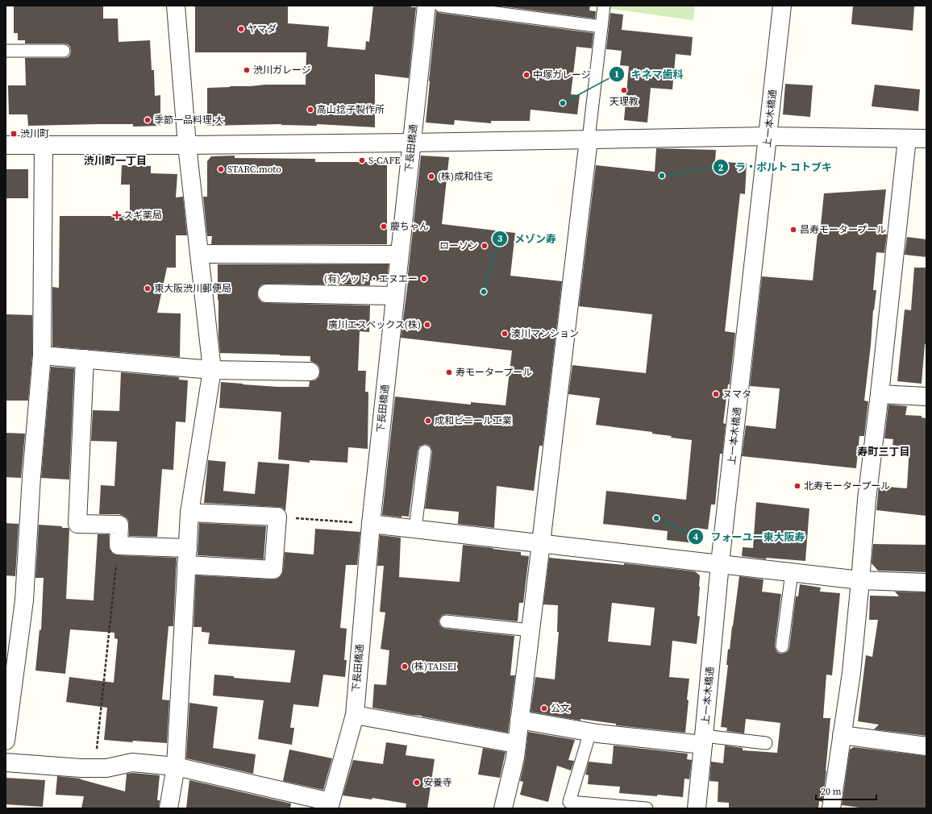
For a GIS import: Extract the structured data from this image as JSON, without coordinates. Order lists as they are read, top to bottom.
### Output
{
  "streets": {
    "street": ["上一本木橋通", "下長田橋通"]
  },
  "districts": ["渋川町一丁目", "寿町三丁目"],
  "places": {
    "other": [
      "ヤマダ",
      "渋川ガレージ",
      "中塚ガレージ",
      "天理教",
      "キネマ歯科",
      "高山捻子製作所",
      "季節一品料理 大",
      "S-CAFE",
      "STARC.moto",
      "ラ・ポルト コトブキ",
      "(株)成和住宅",
      "慶ちゃん",
      "昌寿モータープール",
      "ローソン",
      "(有)グッド・エヌエー",
      "東大阪渋川郵便局",
      "メゾン寿",
      "廣川エスベックス(株)",
      "湊川マンション",
      "寿モータープール",
      "ヌマタ",
      "成和ビニール工業",
      "北寿モータープール",
      "フォーユー東大阪寿",
      "(株)TAISEI",
      "公文",
      "安養寺"
    ],
    "transit": ["渋川町"],
    "health": ["スギ薬局"]
  },
  "scale_bar": "20 m"
}
